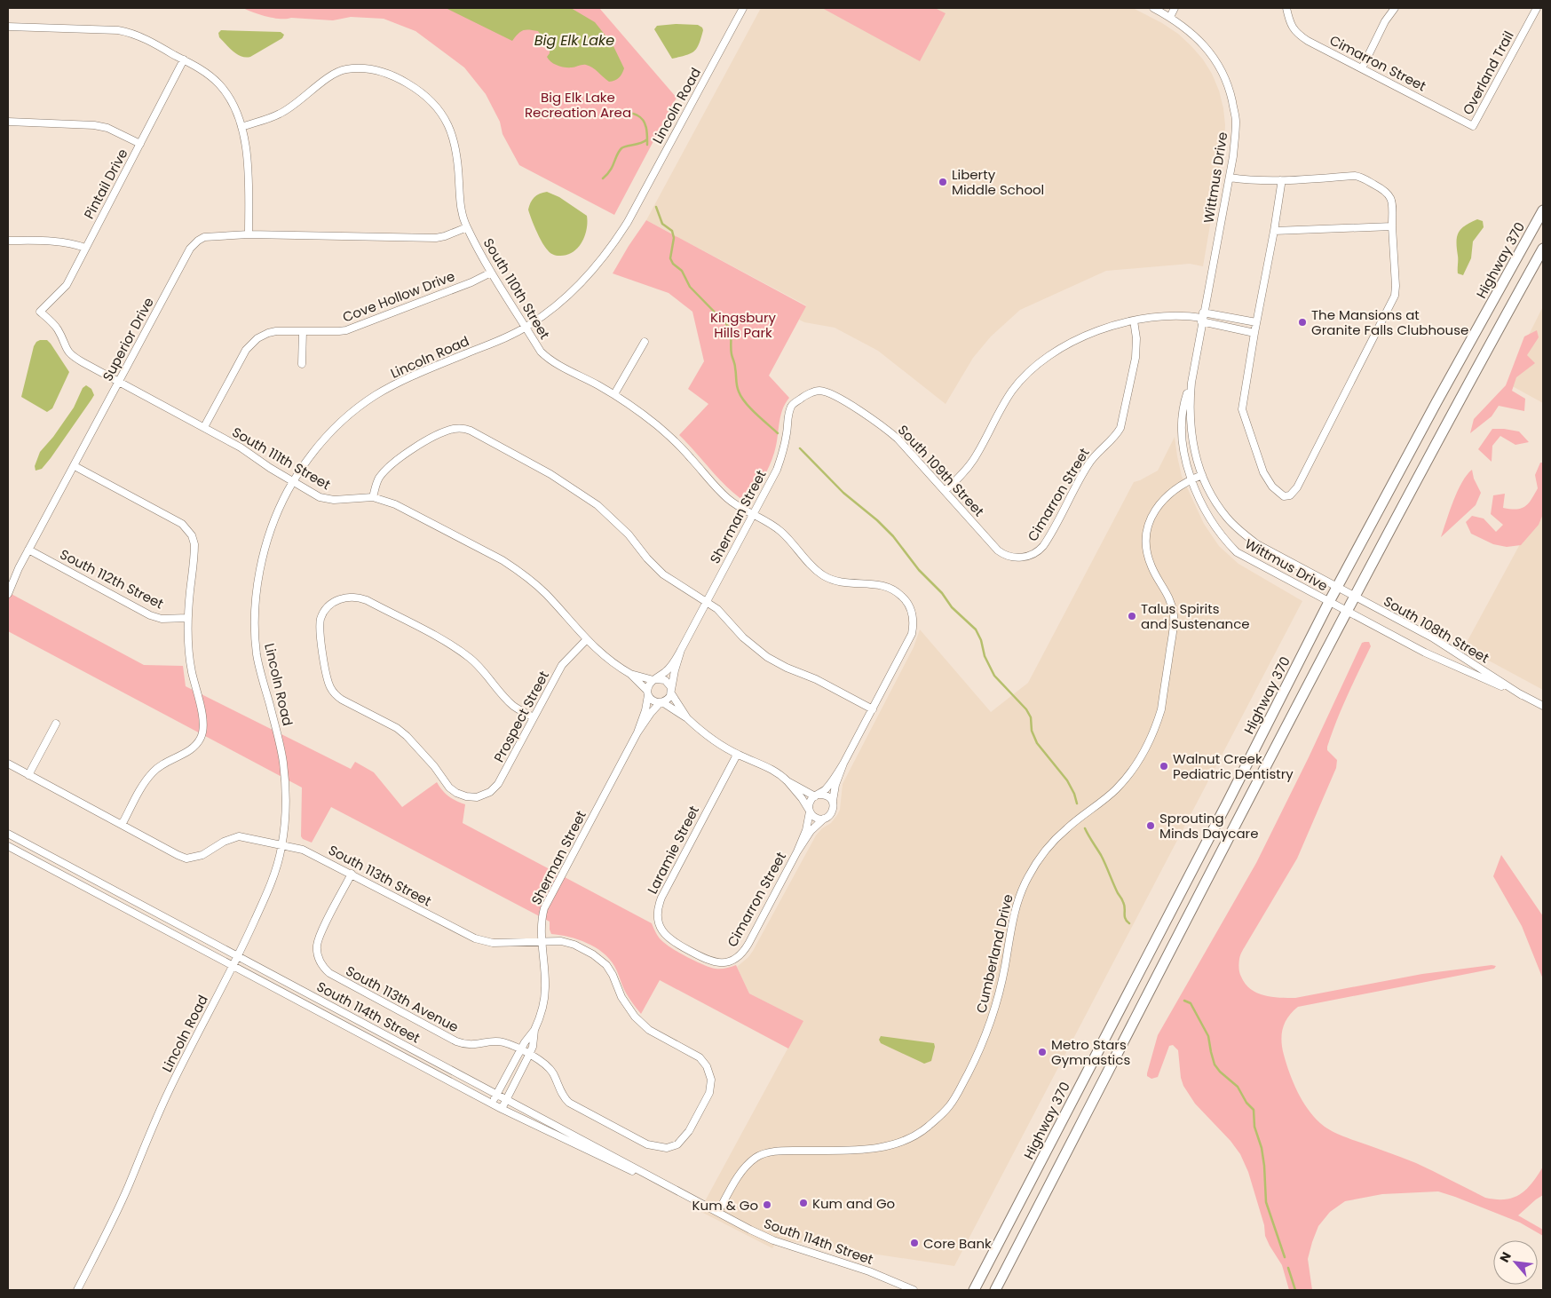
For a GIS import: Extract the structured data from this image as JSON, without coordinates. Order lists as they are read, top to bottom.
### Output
{
  "streets": {
    "highway": ["Highway 370"],
    "street": [
      "Cimarron Street",
      "Overland Trail",
      "Lincoln Road",
      "Wittmus Drive",
      "Pintail Drive",
      "South 110th Street",
      "Cove Hollow Drive",
      "Superior Drive",
      "South 111th Street",
      "South 109th Street",
      "Sherman Street",
      "South 112th Street",
      "South 108th Street",
      "Prospect Street",
      "Laramie Street",
      "South 113th Street",
      "Cumberland Drive",
      "South 113th Avenue",
      "South 114th Street"
    ]
  },
  "crossings": [
    ["Cimarron Street", "Overland Trail"],
    ["Cimarron Street", "South 109th Street"],
    ["Cimarron Street", "Laramie Street"],
    ["Lincoln Road", "South 110th Street"],
    ["Lincoln Road", "South 111th Street"],
    ["Lincoln Road", "South 113th Street"],
    ["Lincoln Road", "South 114th Street"],
    ["Wittmus Drive", "Highway 370"],
    ["Wittmus Drive", "South 108th Street"],
    ["Wittmus Drive", "Cumberland Drive"],
    ["Pintail Drive", "South 111th Street"],
    ["Highway 370", "South 108th Street"],
    ["South 110th Street", "Cove Hollow Drive"],
    ["South 110th Street", "Sherman Street"],
    ["Cove Hollow Drive", "South 111th Street"],
    ["Superior Drive", "South 111th Street"],
    ["Superior Drive", "South 112th Street"],
    ["South 111th Street", "Sherman Street"],
    ["South 111th Street", "Prospect Street"],
    ["South 109th Street", "Sherman Street"],
    ["Sherman Street", "South 113th Street"],
    ["Sherman Street", "South 113th Avenue"],
    ["Sherman Street", "South 114th Street"],
    ["South 113th Street", "South 113th Avenue"],
    ["Cumberland Drive", "South 114th Street"]
  ],
  "water": ["Big Elk Lake"],
  "parks": ["Big Elk Lake Recreation Area", "Kingsbury Hills Park"],
  "places": [
    "Liberty Middle School",
    "The Mansions at Granite Falls Clubhouse",
    "Talus Spirits and Sustenance",
    "Walnut Creek Pediatric Dentistry",
    "Sprouting Minds Daycare",
    "Metro Stars Gymnastics",
    "Kum and Go",
    "Kum & Go",
    "Core Bank"
  ],
  "north": "top left"
}
